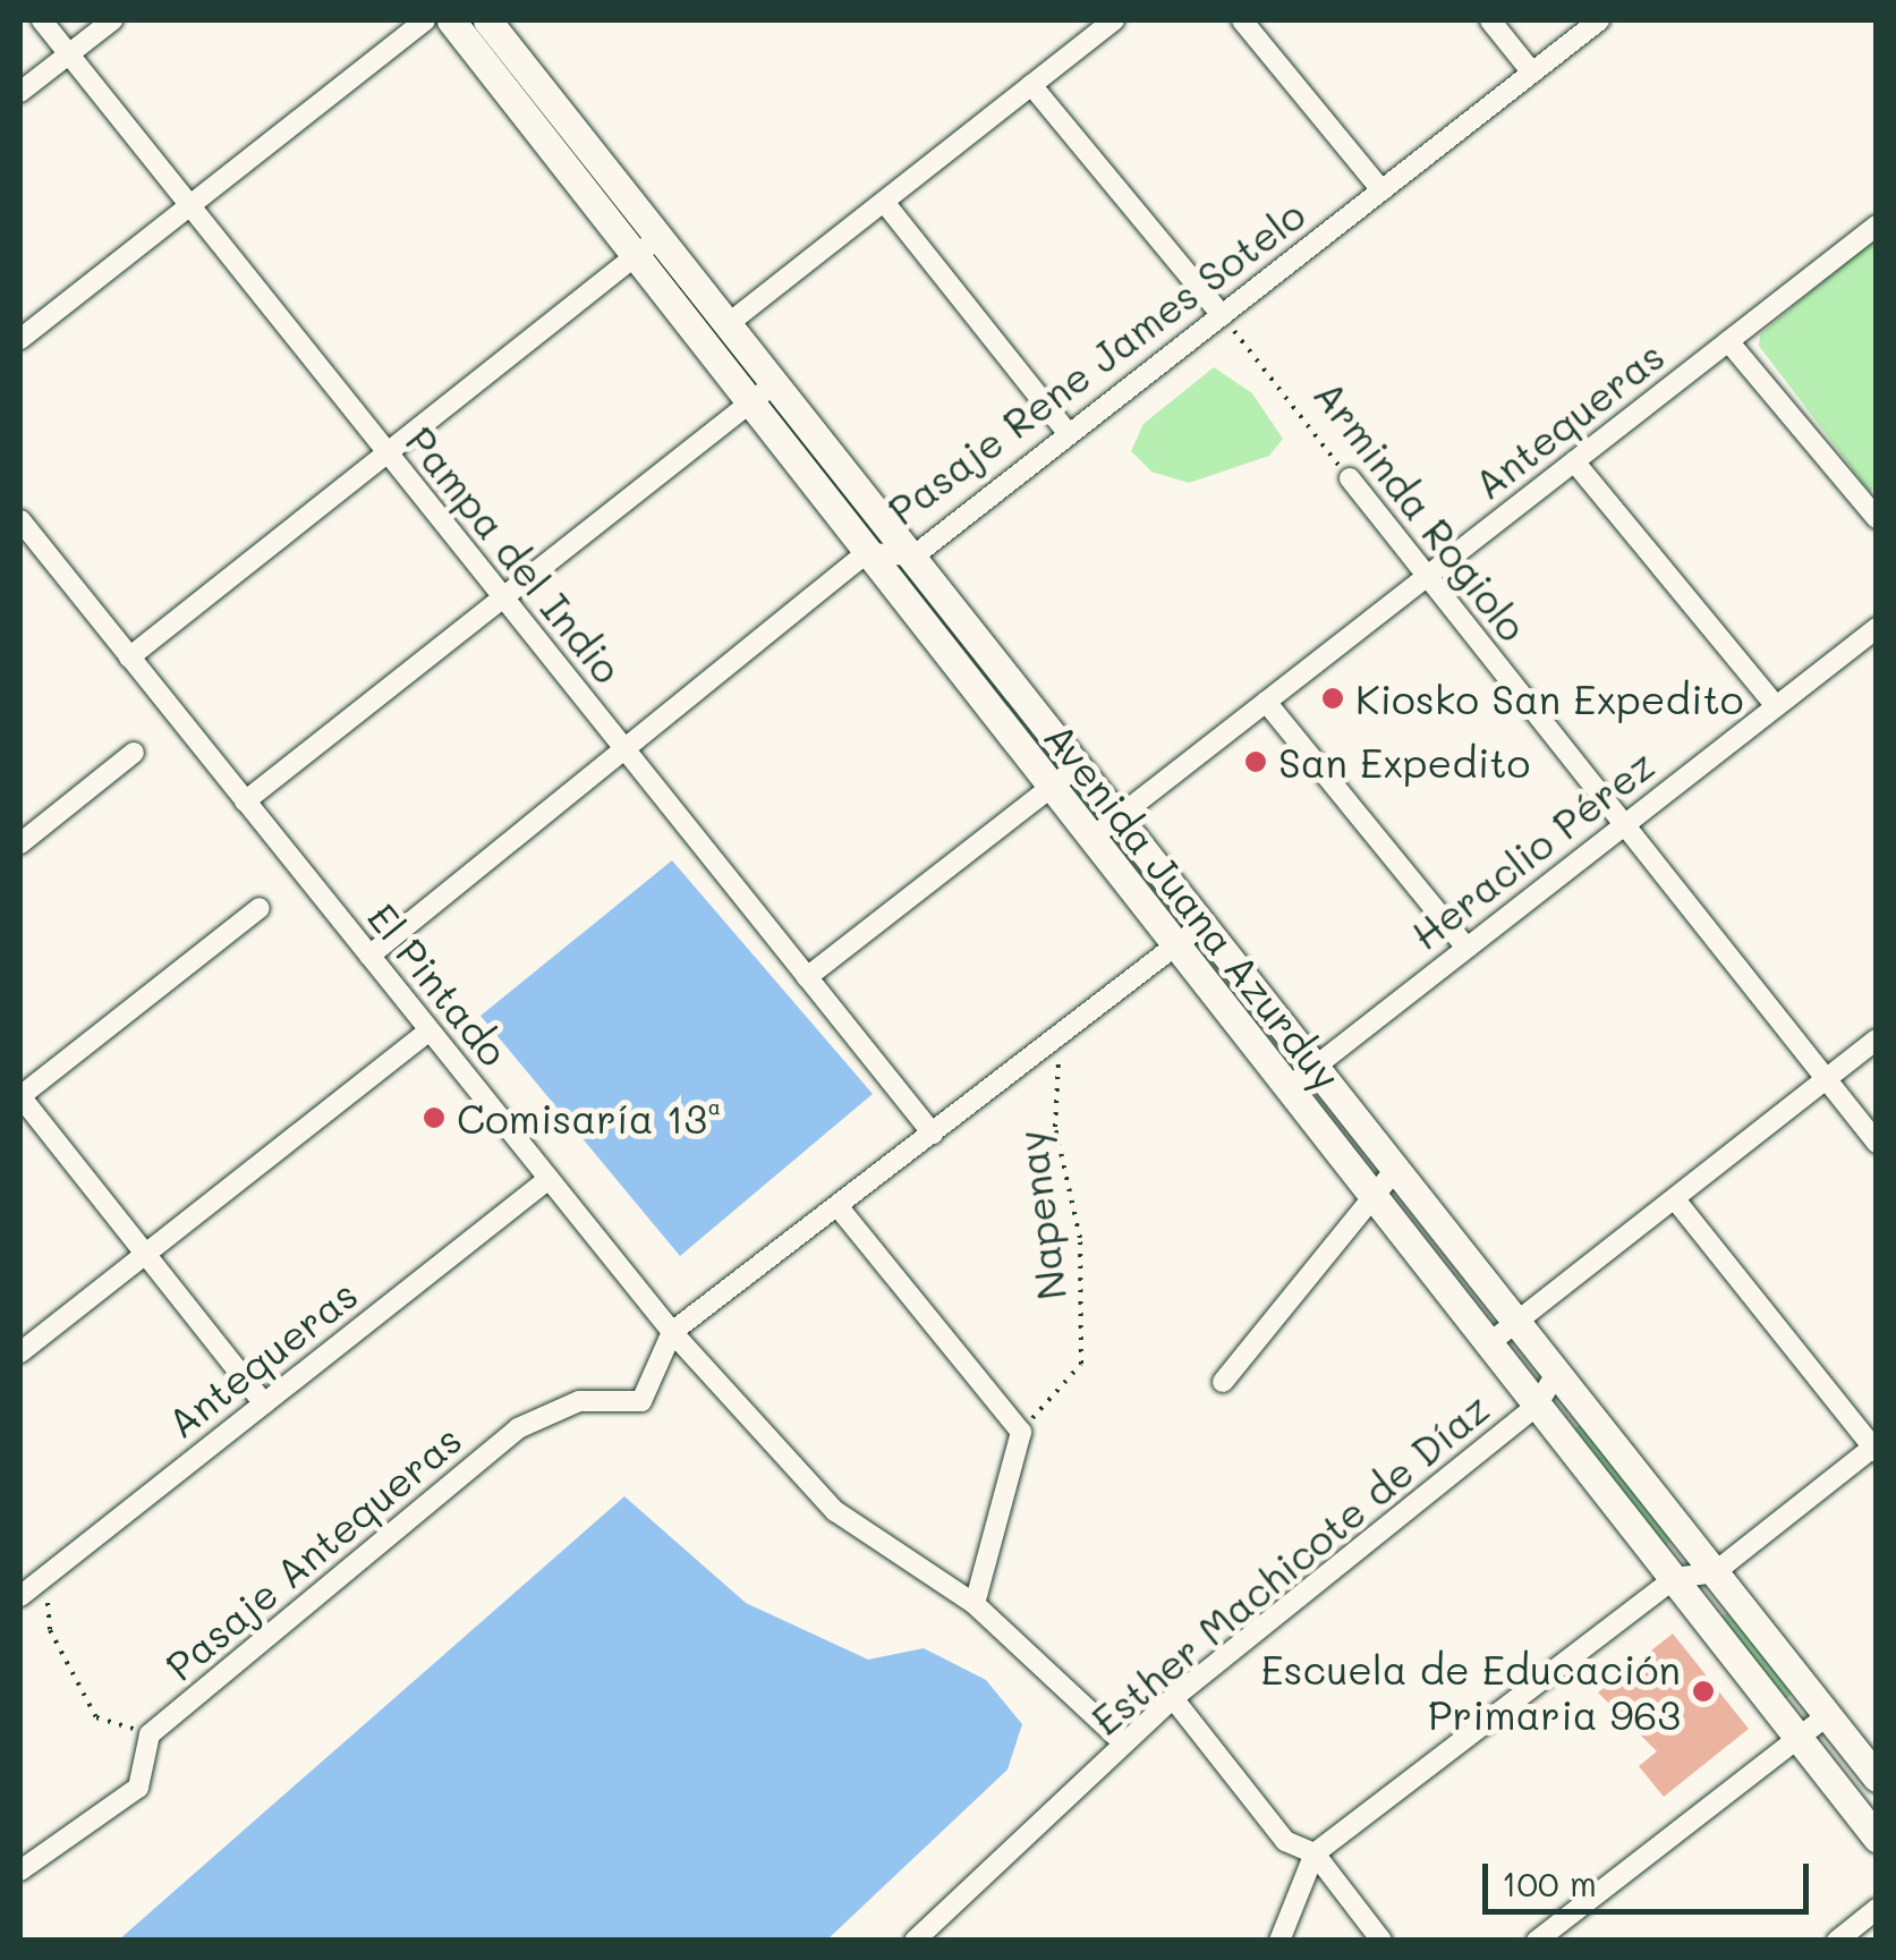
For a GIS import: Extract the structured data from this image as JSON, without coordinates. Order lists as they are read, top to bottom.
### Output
{
  "streets": {
    "main road": ["Avenida Juana Azurduy"],
    "street": [
      "Pasaje Rene James Sotelo",
      "Antequeras",
      "Arminda Rogiolo",
      "Pampa del Indio",
      "Heraclio Pérez",
      "El Pintado",
      "Pasaje Antequeras",
      "Esther Machicote de Díaz"
    ],
    "path": ["Napenay"]
  },
  "crossings": [
    ["Pasaje Rene James Sotelo", "Arminda Rogiolo"],
    ["Pasaje Rene James Sotelo", "Pampa del Indio"],
    ["Pasaje Rene James Sotelo", "Avenida Juana Azurduy"],
    ["Pasaje Rene James Sotelo", "El Pintado"],
    ["Antequeras", "Arminda Rogiolo"],
    ["Antequeras", "Avenida Juana Azurduy"],
    ["Antequeras", "El Pintado"],
    ["Arminda Rogiolo", "Heraclio Pérez"],
    ["Arminda Rogiolo", "Esther Machicote de Díaz"],
    ["Heraclio Pérez", "Avenida Juana Azurduy"],
    ["Avenida Juana Azurduy", "Esther Machicote de Díaz"],
    ["El Pintado", "Pasaje Antequeras"],
    ["El Pintado", "Esther Machicote de Díaz"]
  ],
  "places": [
    "Kiosko San Expedito",
    "San Expedito",
    "Comisaría 13ª",
    "Escuela de Educación Primaria 963"
  ],
  "scale_bar": "100 m"
}
